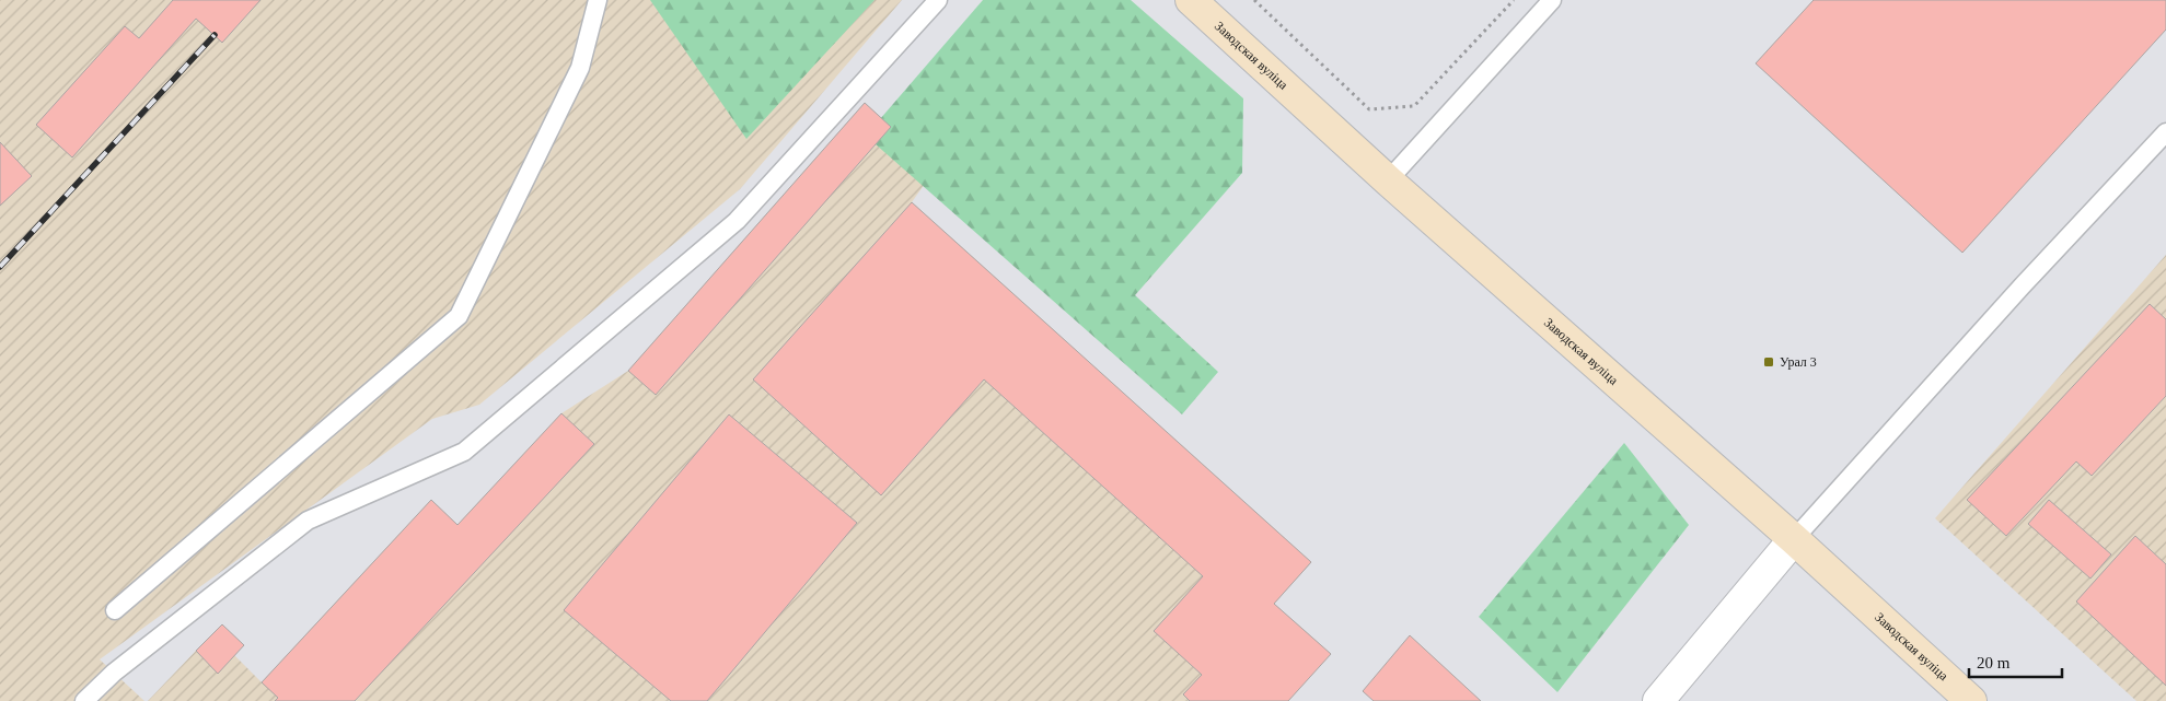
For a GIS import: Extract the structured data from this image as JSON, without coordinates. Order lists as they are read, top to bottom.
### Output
{
  "streets": {
    "main road": ["Заводская вуліца"]
  },
  "places": {
    "transit": ["Урал 3"]
  },
  "scale_bar": "20 m"
}
